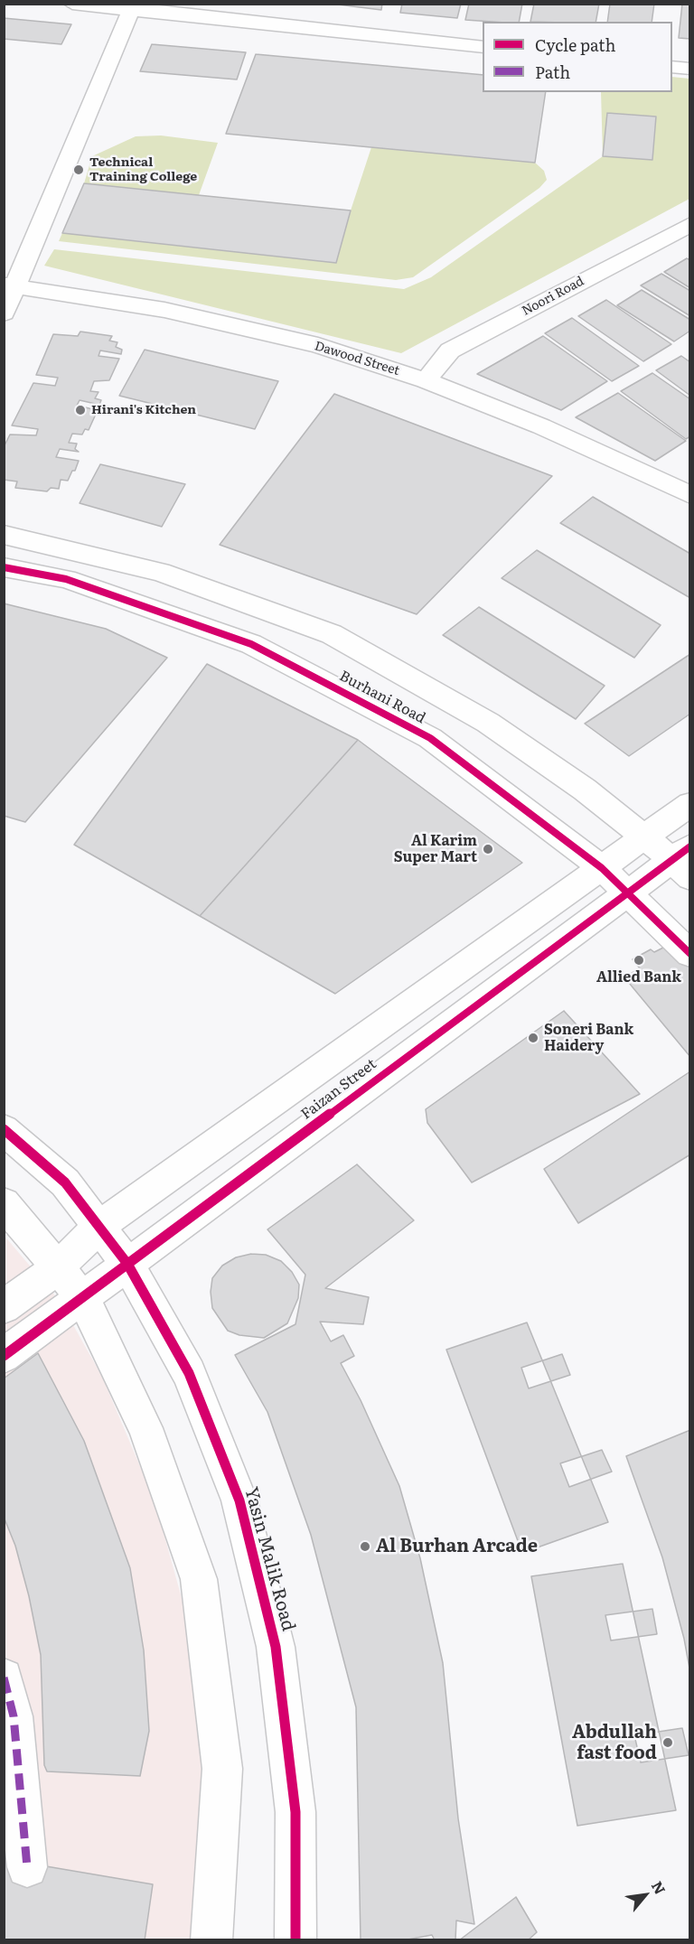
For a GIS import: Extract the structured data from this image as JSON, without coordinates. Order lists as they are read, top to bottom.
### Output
{
  "streets": {
    "street": [
      "Noori Road",
      "Dawood Street",
      "Burhani Road",
      "Faizan Street",
      "Yasin Malik Road"
    ]
  },
  "crossings": [
    ["Noori Road", "Dawood Street"],
    ["Burhani Road", "Faizan Street"],
    ["Faizan Street", "Yasin Malik Road"]
  ],
  "places": [
    "Technical Training College",
    "Hirani's Kitchen",
    "Al Karim Super Mart",
    "Allied Bank",
    "Soneri Bank Haidery",
    "Al Burhan Arcade",
    "Abdullah fast food"
  ],
  "legend": ["Cycle path", "Path"],
  "north": "top right"
}
